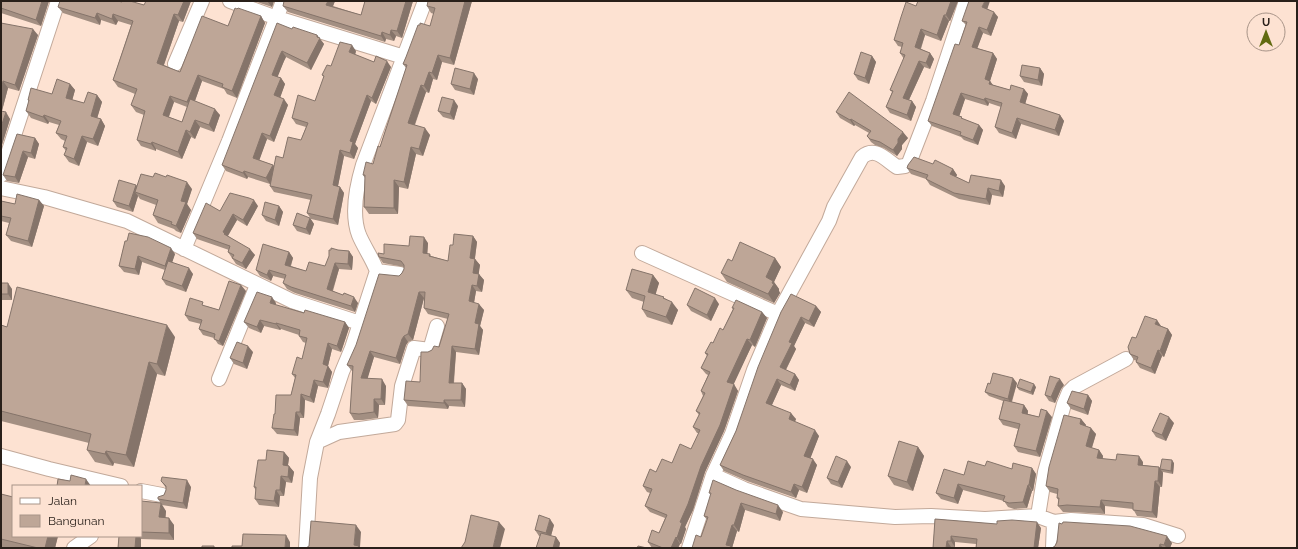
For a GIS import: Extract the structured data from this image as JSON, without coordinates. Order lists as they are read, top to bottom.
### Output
{
  "legend": ["Jalan", "Bangunan"],
  "north": "top"
}
